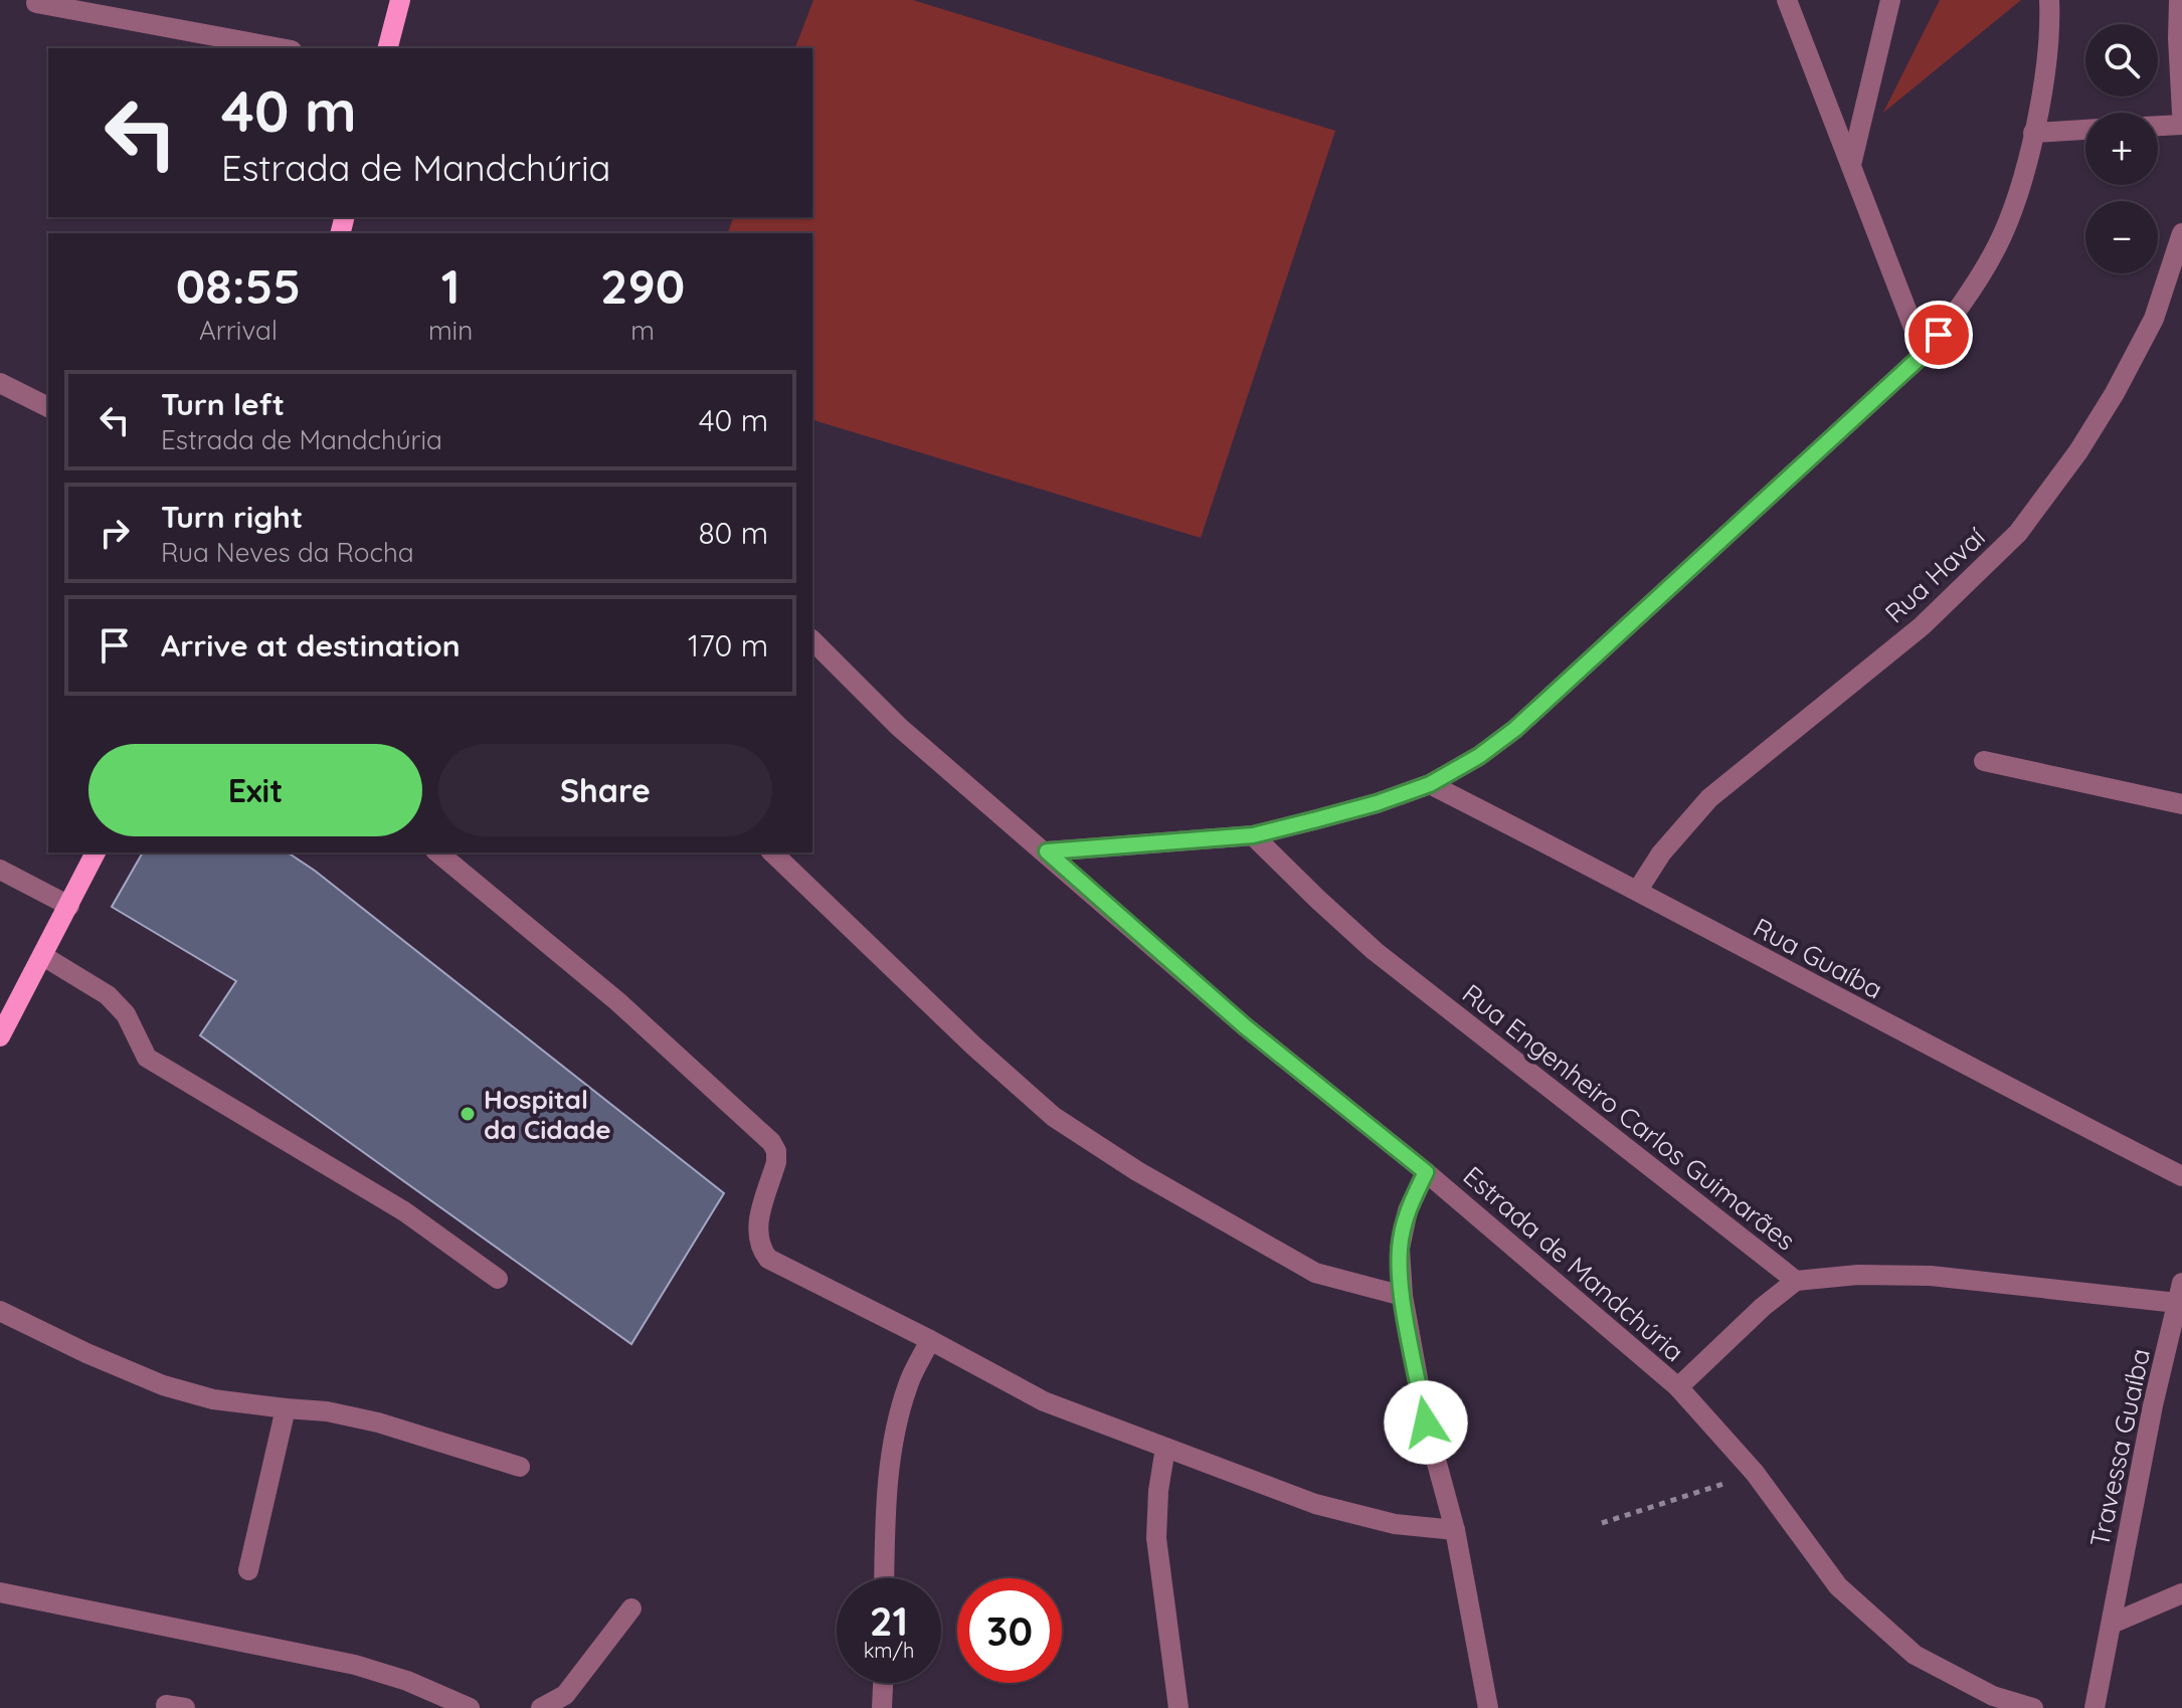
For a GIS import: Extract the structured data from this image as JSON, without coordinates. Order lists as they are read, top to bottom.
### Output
{
  "streets": {
    "street": [
      "Rua Havaí",
      "Rua Guaíba",
      "Rua Engenheiro Carlos Guimarães",
      "Estrada de Mandchúria",
      "Travessa Guaíba"
    ]
  },
  "crossings": [
    ["Rua Havaí", "Rua Guaíba"],
    ["Rua Engenheiro Carlos Guimarães", "Travessa Guaíba"]
  ],
  "places": ["Hospital da Cidade"],
  "page": {
    "map_buttons": ["+", "−"],
    "turn": ["40 m", "Estrada de Mandchúria"],
    "eta": [
      "08:55",
      "Arrival",
      "1",
      "min",
      "290",
      "m"
    ],
    "list": [
      {
        "name": "Turn left",
        "note": "Estrada de Mandchúria",
        "value": "40 m"
      },
      {
        "name": "Turn right",
        "note": "Rua Neves da Rocha",
        "value": "80 m"
      },
      {
        "name": "Arrive at destination",
        "value": "170 m"
      }
    ],
    "buttons": ["Exit", "Share"],
    "speed": "21 km/h",
    "limit": "30"
  }
}
